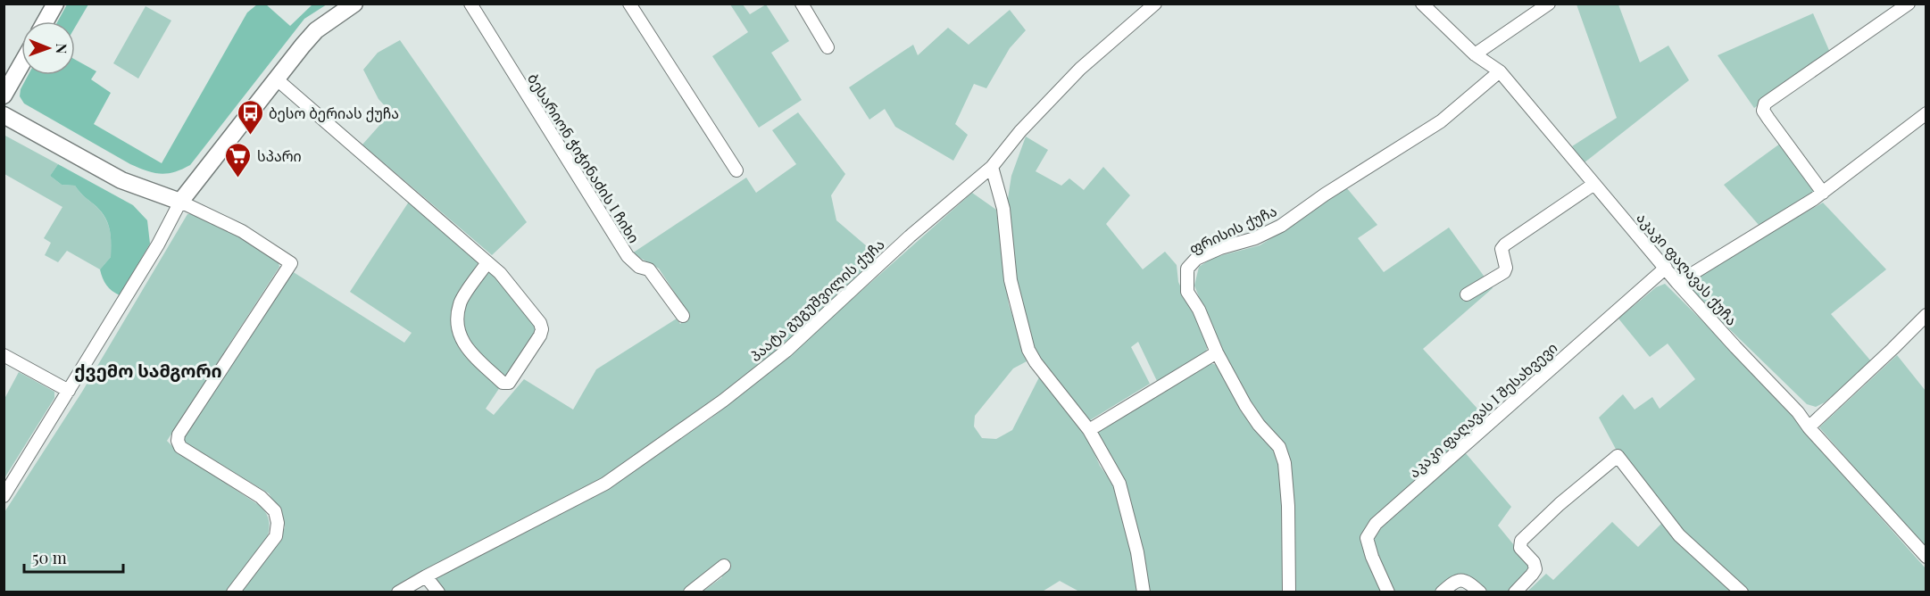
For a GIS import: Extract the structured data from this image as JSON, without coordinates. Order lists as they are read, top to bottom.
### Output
{
  "streets": {
    "street": [
      "ბესარიონ ჭიჭინაძის I ჩიხი",
      "ფრისის ქუჩა",
      "აკაკი ფაღავას ქუჩა",
      "პაატა გუგუშვილის ქუჩა",
      "აკაკი ფაღავას I შესახვევი"
    ]
  },
  "crossings": [
    ["ფრისის ქუჩა", "აკაკი ფაღავას ქუჩა"],
    ["აკაკი ფაღავას ქუჩა", "აკაკი ფაღავას I შესახვევი"]
  ],
  "districts": ["ქვემო სამგორი"],
  "places": {
    "bus stop": ["ბესო ბერიას ქუჩა"],
    "supermarket": ["სპარი"]
  },
  "scale_bar": "50 m",
  "north": "right"
}
